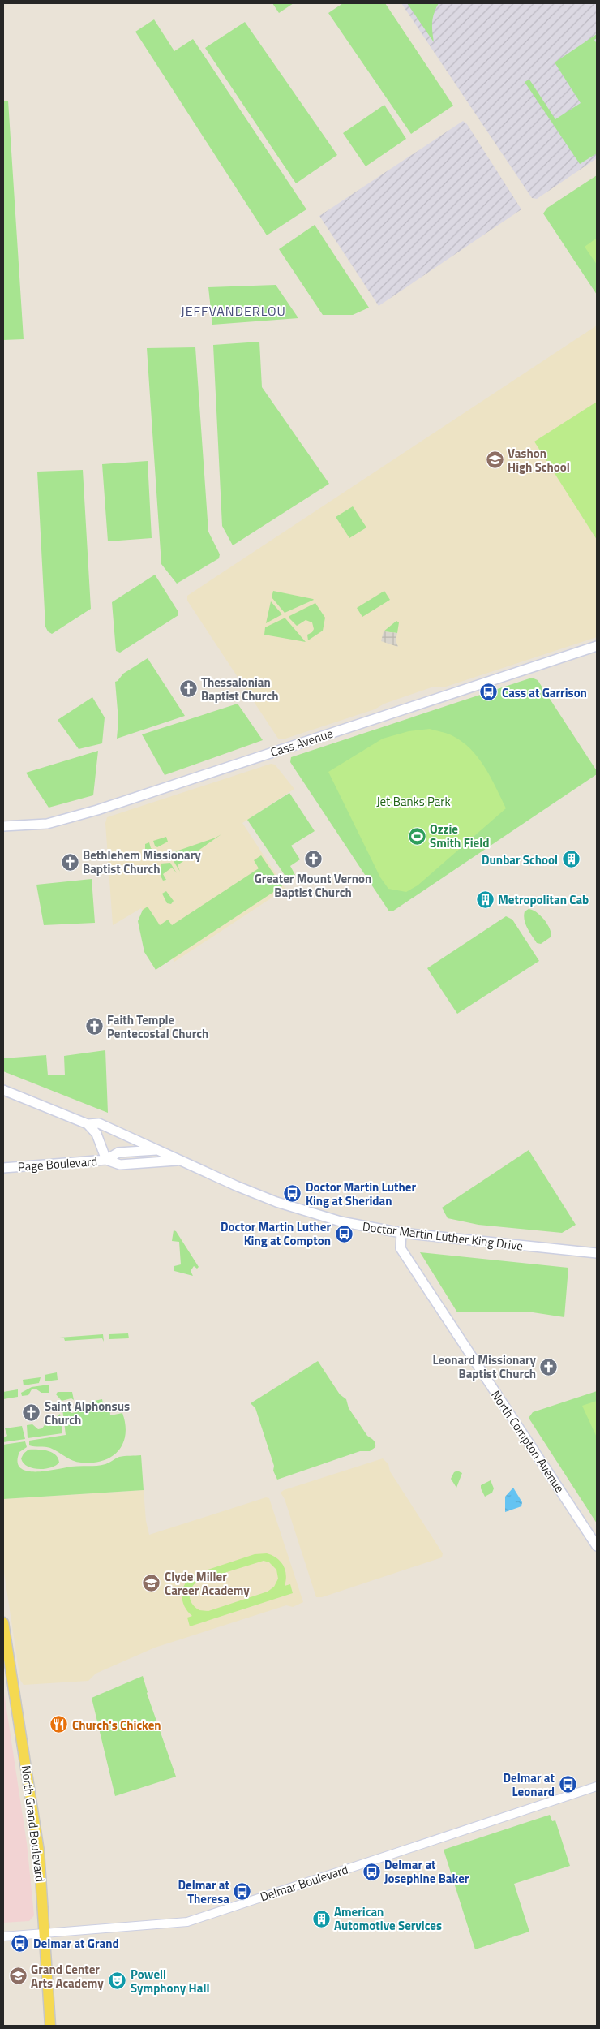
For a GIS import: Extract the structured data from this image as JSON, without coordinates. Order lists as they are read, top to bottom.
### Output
{
  "streets": {
    "main road": [
      "Cass Avenue",
      "Page Boulevard",
      "Doctor Martin Luther King Drive",
      "North Compton Avenue",
      "North Grand Boulevard"
    ],
    "street": ["Delmar Boulevard"]
  },
  "crossings": [
    ["Page Boulevard", "Doctor Martin Luther King Drive"],
    ["Doctor Martin Luther King Drive", "North Compton Avenue"],
    ["North Grand Boulevard", "Delmar Boulevard"]
  ],
  "districts": ["JEFFVANDERLOU"],
  "parks": ["Jet Banks Park"],
  "places": {
    "school or university": ["Vashon High School", "Clyde Miller Career Academy", "Grand Center Arts Academy"],
    "church": [
      "Thessalonian Baptist Church",
      "Greater Mount Vernon Baptist Church",
      "Bethlehem Missionary Baptist Church",
      "Faith Temple Pentecostal Church",
      "Leonard Missionary Baptist Church",
      "Saint Alphonsus Church"
    ],
    "bus stop": [
      "Cass at Garrison",
      "Doctor Martin Luther King at Sheridan",
      "Doctor Martin Luther King at Compton",
      "Delmar at Leonard",
      "Delmar at Josephine Baker",
      "Delmar at Theresa",
      "Delmar at Grand"
    ],
    "sports": ["Ozzie Smith Field"],
    "building": ["Dunbar School", "Metropolitan Cab", "American Automotive Services"],
    "restaurant": ["Church's Chicken"],
    "theatre": ["Powell Symphony Hall"]
  }
}
